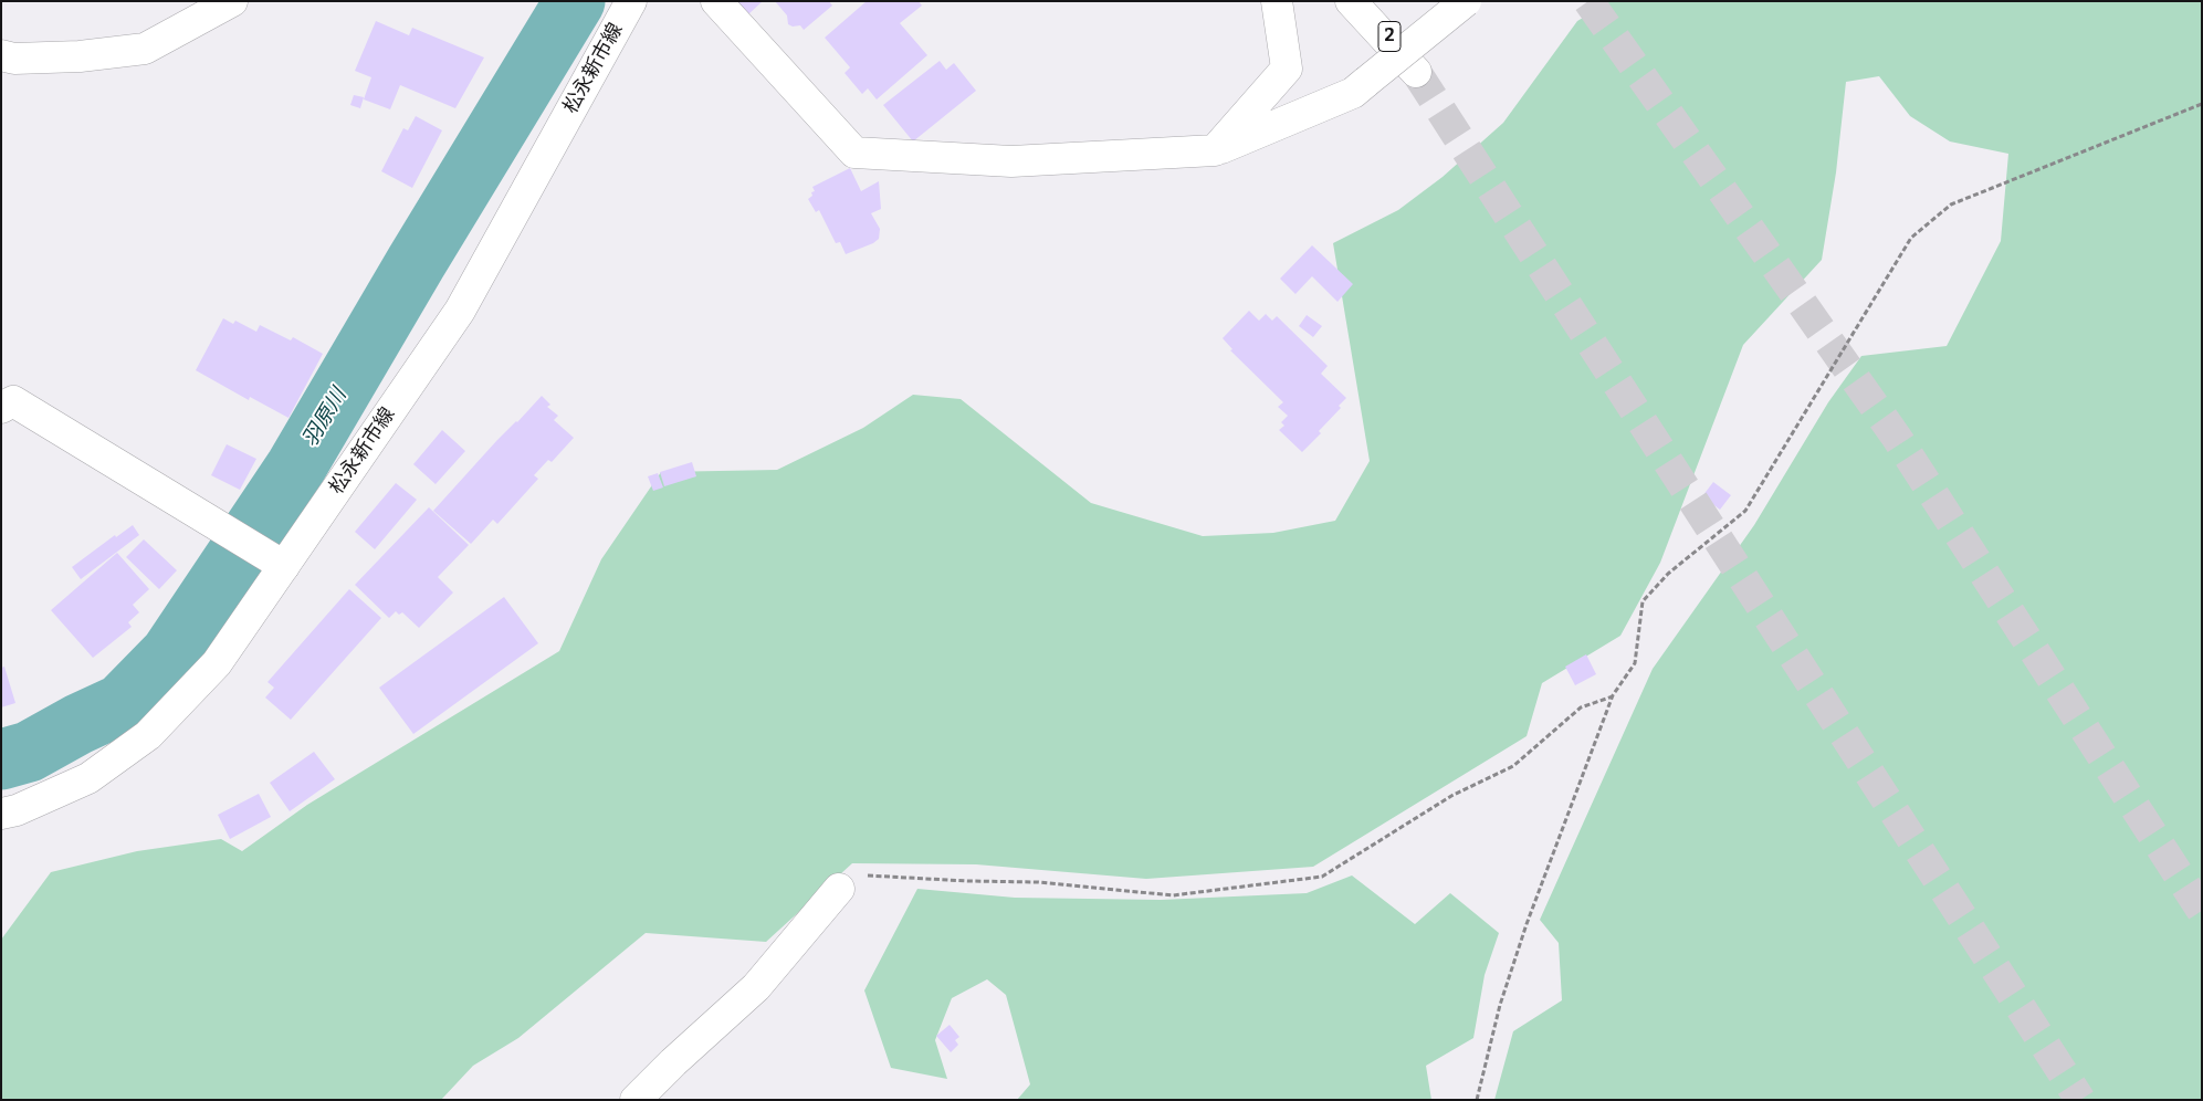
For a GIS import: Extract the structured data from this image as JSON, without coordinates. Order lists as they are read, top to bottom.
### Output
{
  "streets": {
    "main road": ["2", "松永新市線"]
  },
  "water": ["羽原川"]
}
